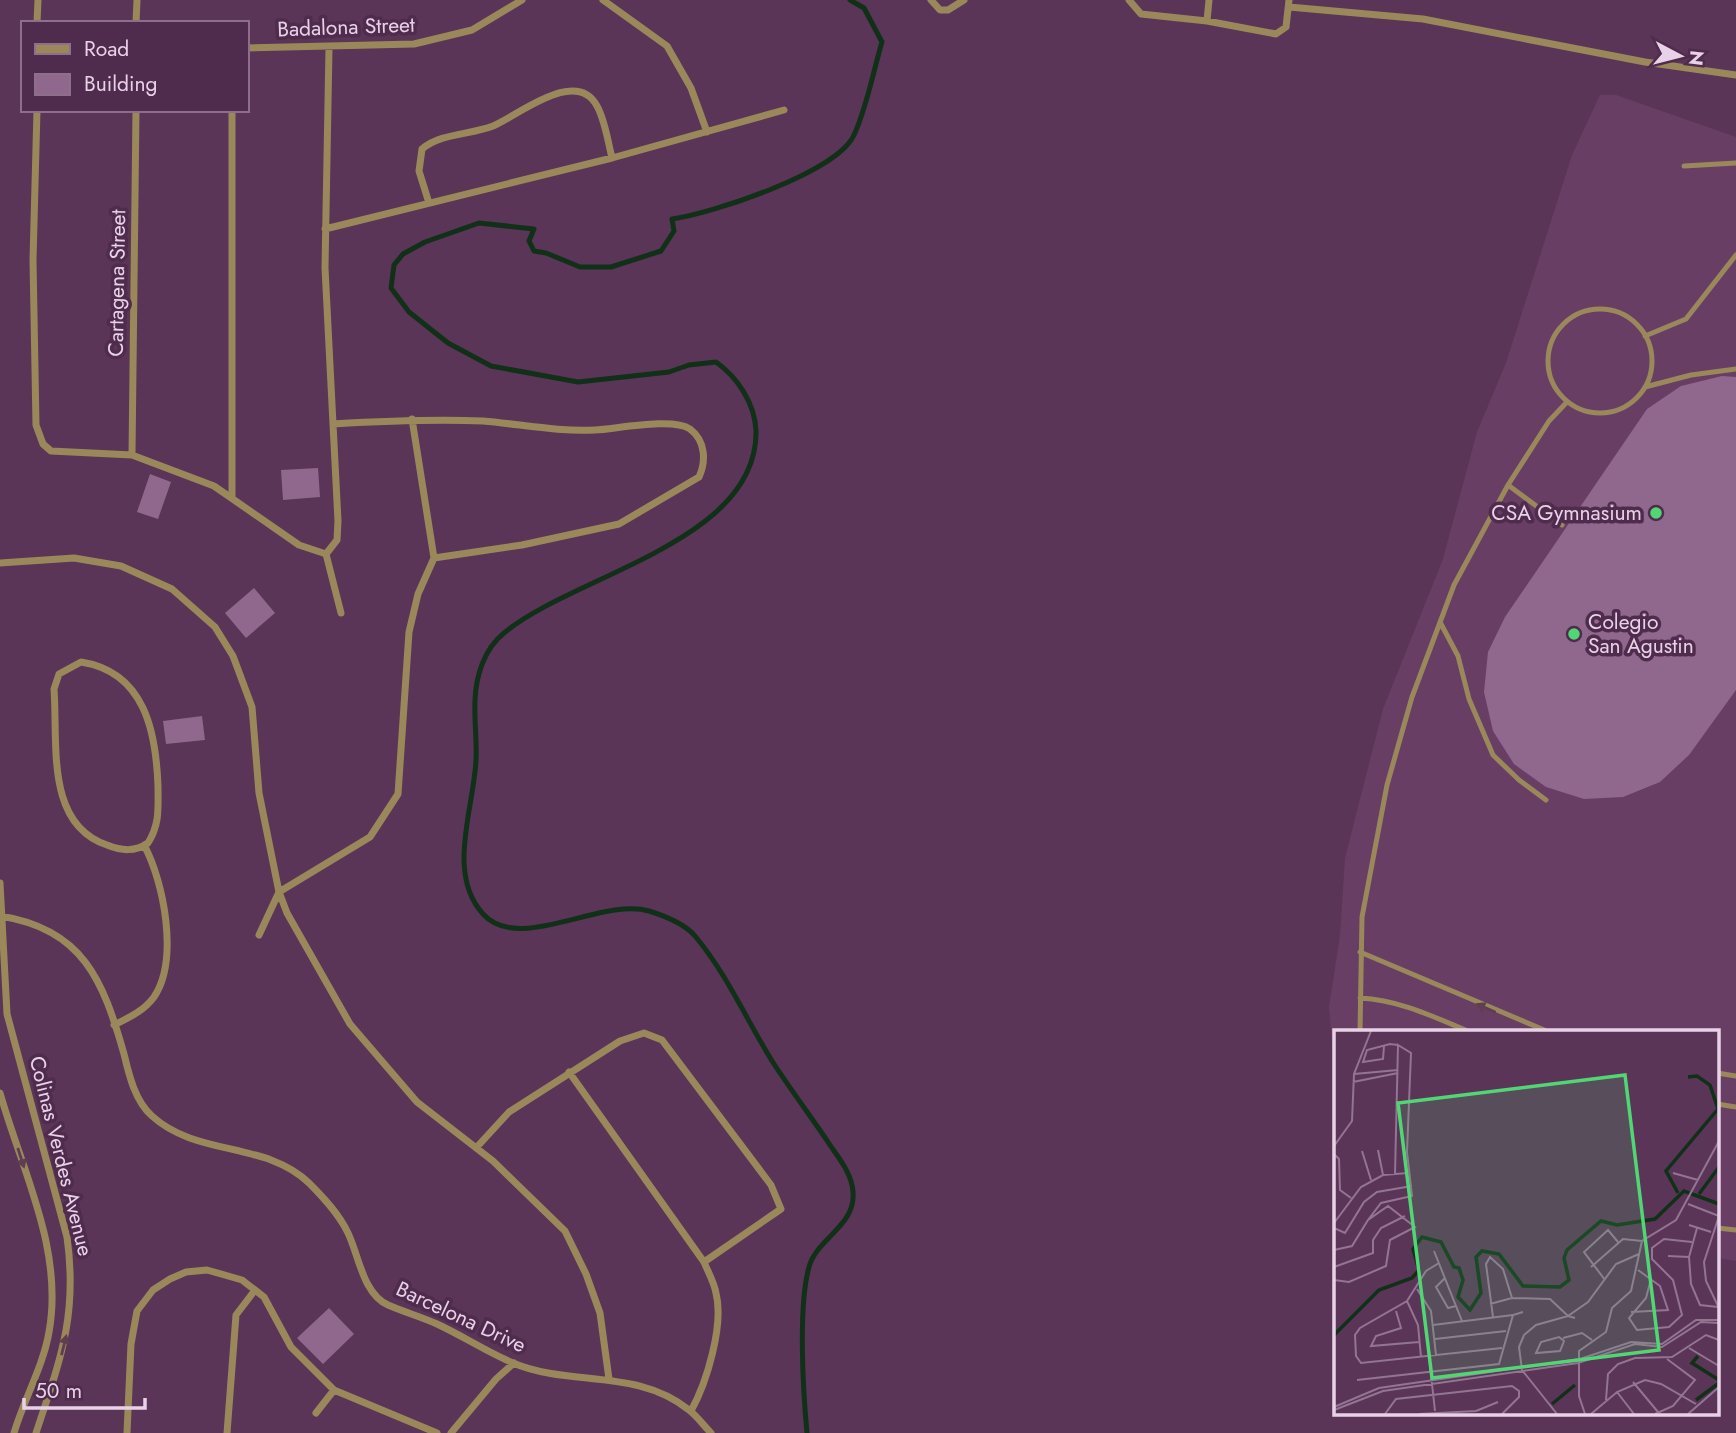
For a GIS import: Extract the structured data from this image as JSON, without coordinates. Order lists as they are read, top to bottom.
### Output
{
  "streets": {
    "street": [
      "Badalona Street",
      "Cartagena Street",
      "Colinas Verdes Avenue",
      "Barcelona Drive"
    ]
  },
  "crossings": [
    ["Colinas Verdes Avenue", "Barcelona Drive"]
  ],
  "places": ["CSA Gymnasium", "Colegio San Agustin"],
  "legend": ["Road", "Building"],
  "scale_bar": "50 m",
  "north": "right"
}
